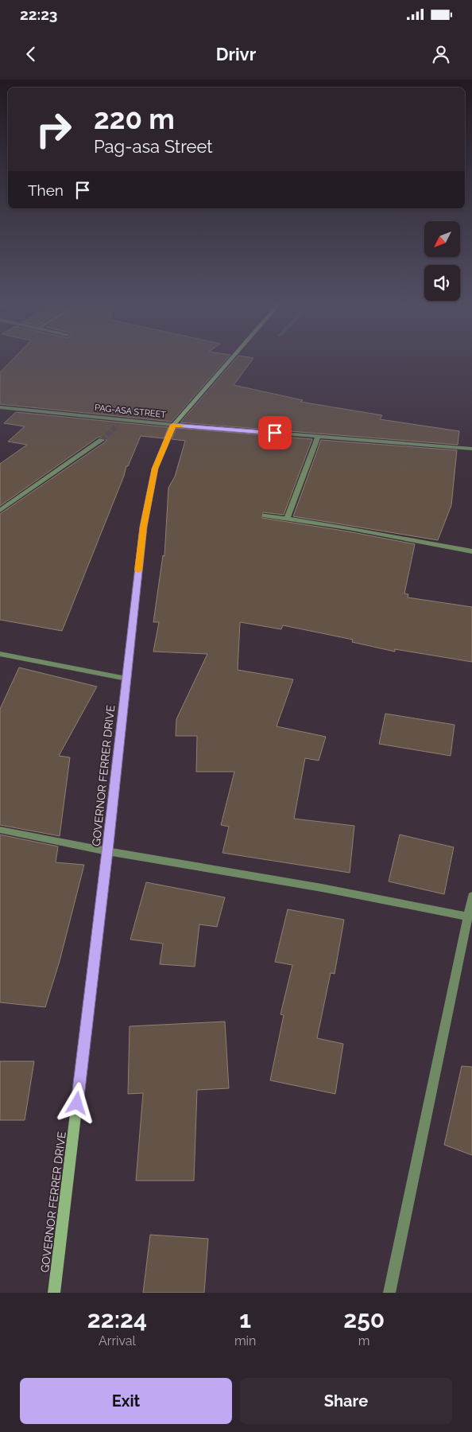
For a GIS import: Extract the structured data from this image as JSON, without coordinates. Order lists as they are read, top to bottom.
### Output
{
  "streets": {
    "main road": ["GOVERNOR FERRER DRIVE"],
    "street": ["PAG-ASA STREET"]
  },
  "crossings": [
    ["PAG-ASA STREET", "GOVERNOR FERRER DRIVE"]
  ],
  "north": "bottom left",
  "page": {
    "status": "22:23",
    "header": "Drivr",
    "turn": ["220 m", "Pag-asa Street"],
    "then": "Then",
    "eta": [
      "22:24",
      "Arrival",
      "1",
      "min",
      "250",
      "m"
    ],
    "buttons": ["Exit", "Share"]
  }
}
